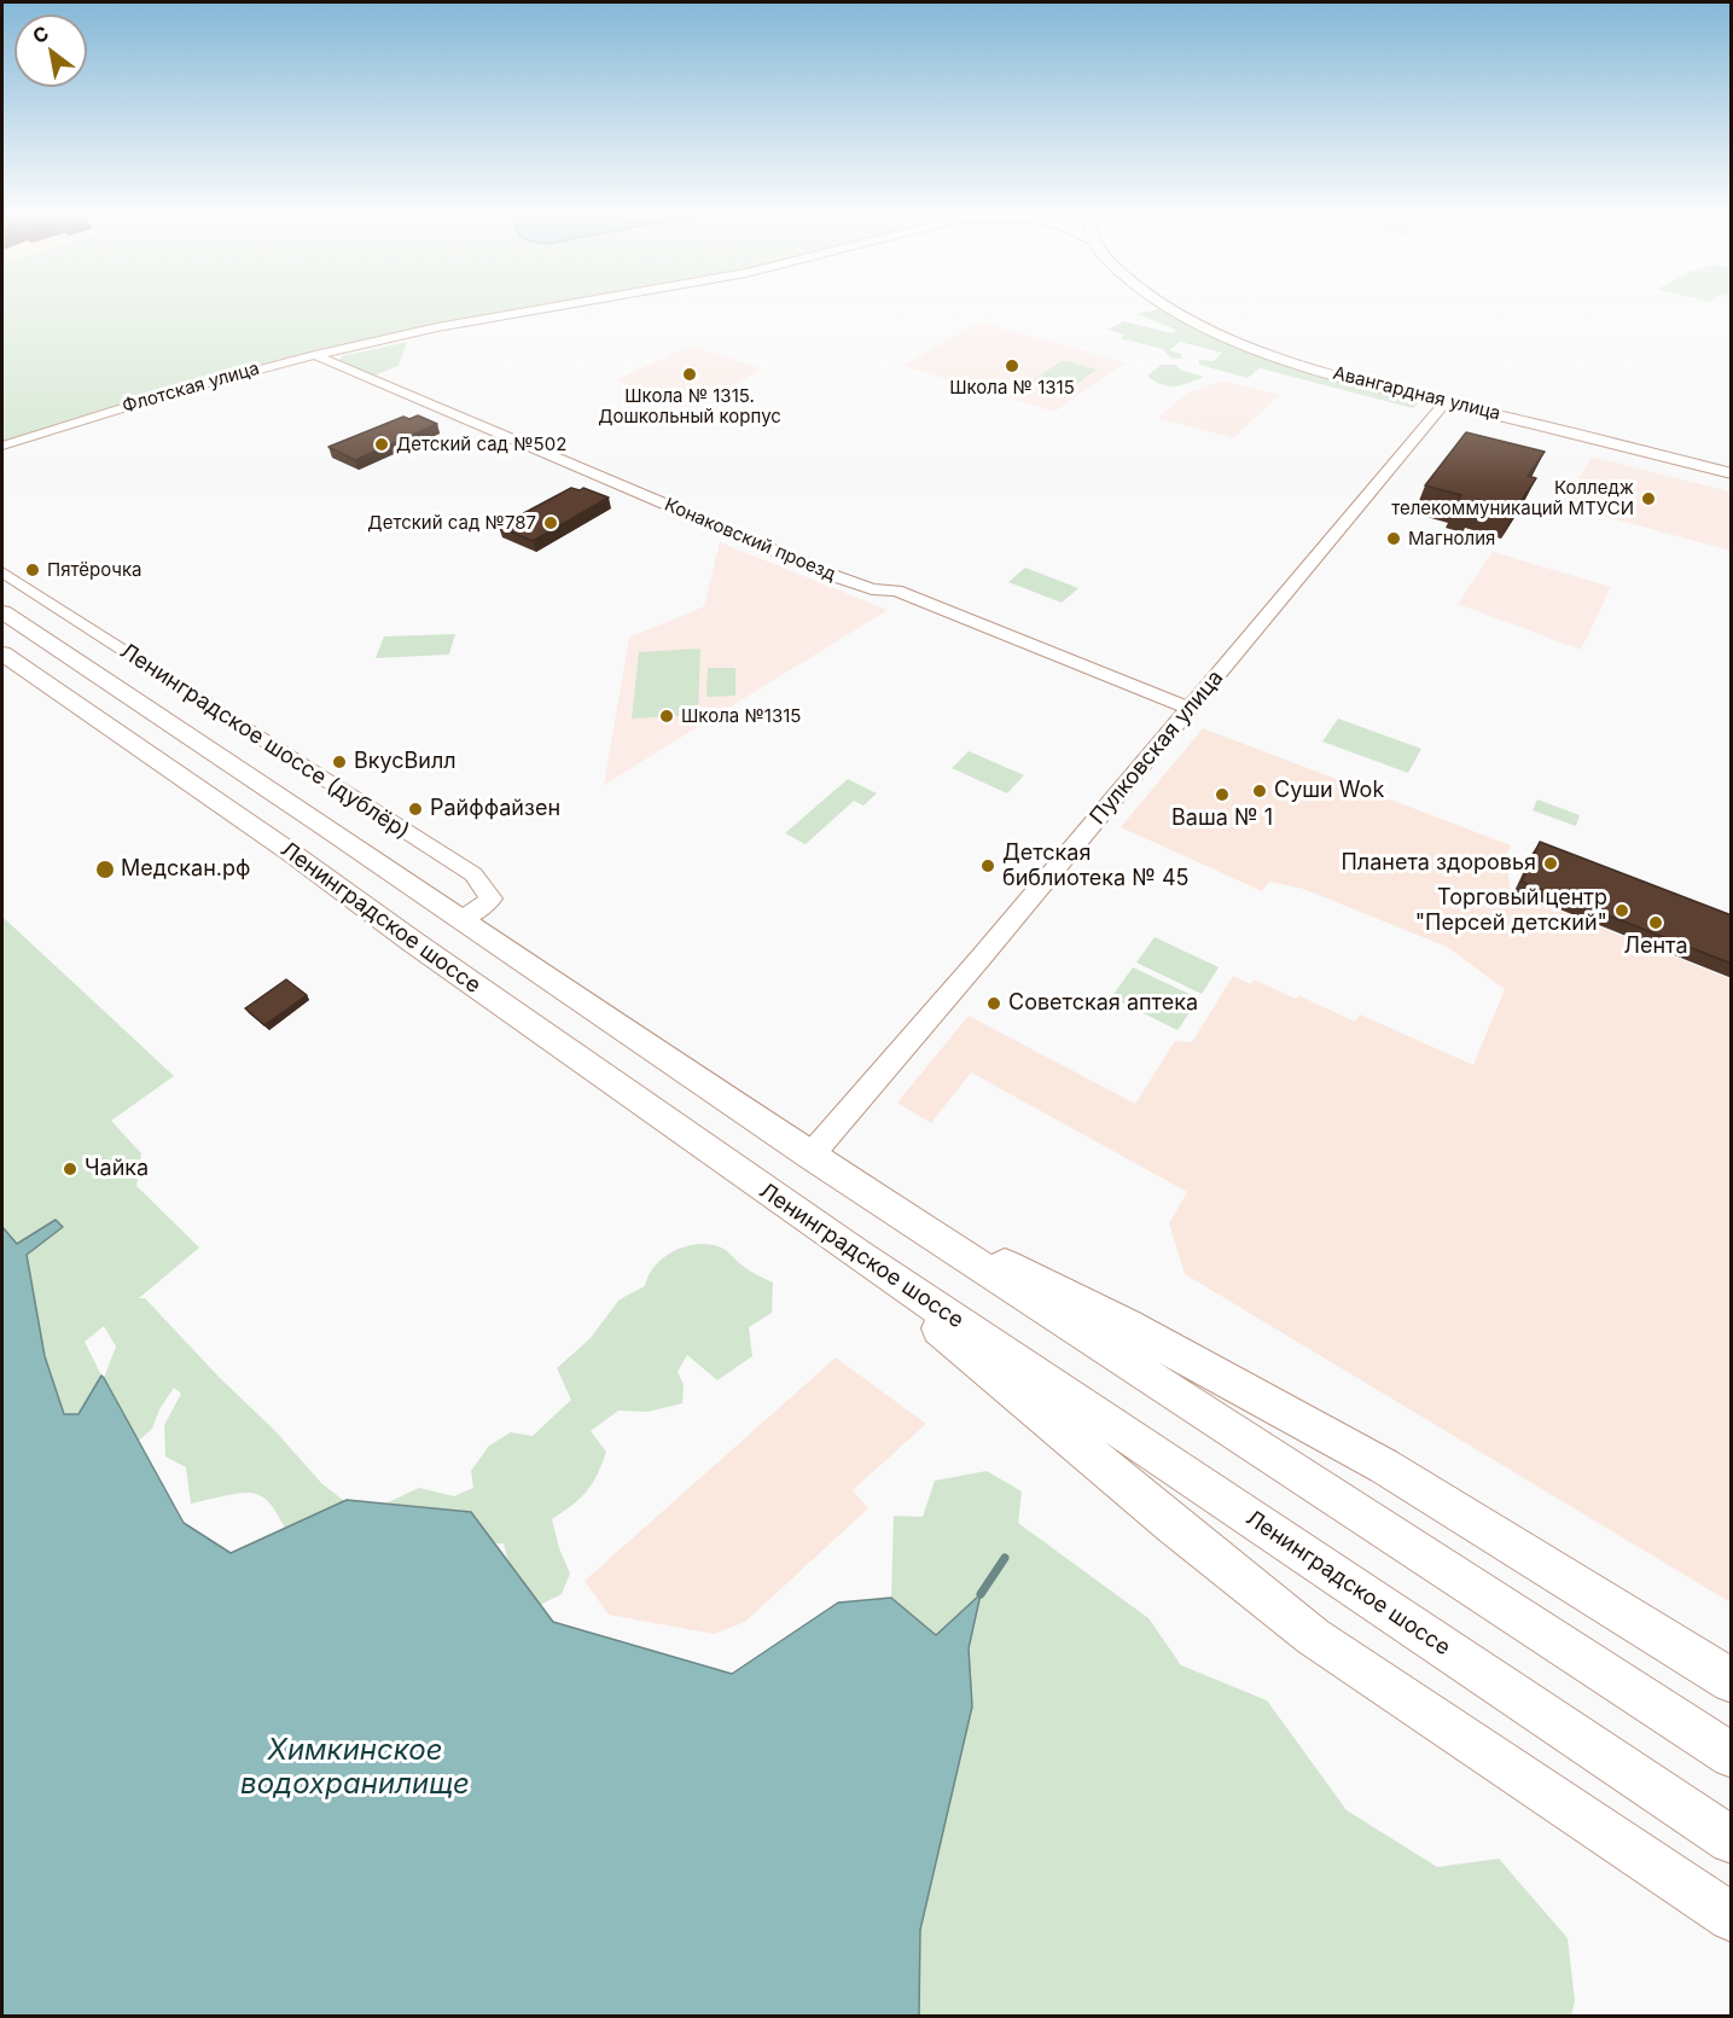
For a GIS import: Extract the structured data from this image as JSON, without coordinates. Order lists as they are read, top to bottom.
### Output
{
  "streets": {
    "main road": ["Авангардная улица", "Ленинградское шоссе"],
    "street": [
      "Флотская улица",
      "Конаковский проезд",
      "Ленинградское шоссе (дублёр)",
      "Пулковская улица"
    ]
  },
  "crossings": [
    ["Флотская улица", "Конаковский проезд"],
    ["Авангардная улица", "Пулковская улица"],
    ["Конаковский проезд", "Пулковская улица"],
    ["Ленинградское шоссе (дублёр)", "Ленинградское шоссе"],
    ["Пулковская улица", "Ленинградское шоссе"]
  ],
  "water": ["Химкинское водохранилище"],
  "places": [
    "Школа № 1315",
    "Школа № 1315. Дошкольный корпус",
    "Детский сад №502",
    "Колледж телекоммуникаций МТУСИ",
    "Детский сад №787",
    "Магнолия",
    "Пятёрочка",
    "Школа №1315",
    "ВкусВилл",
    "Суши Wok",
    "Ваша № 1",
    "Райффайзен",
    "Планета здоровья",
    "Детская библиотека № 45",
    "Медскан.рф",
    "Торговый центр \"Персей детский\"",
    "Лента",
    "Советская аптека",
    "Чайка"
  ],
  "north": "top left"
}
